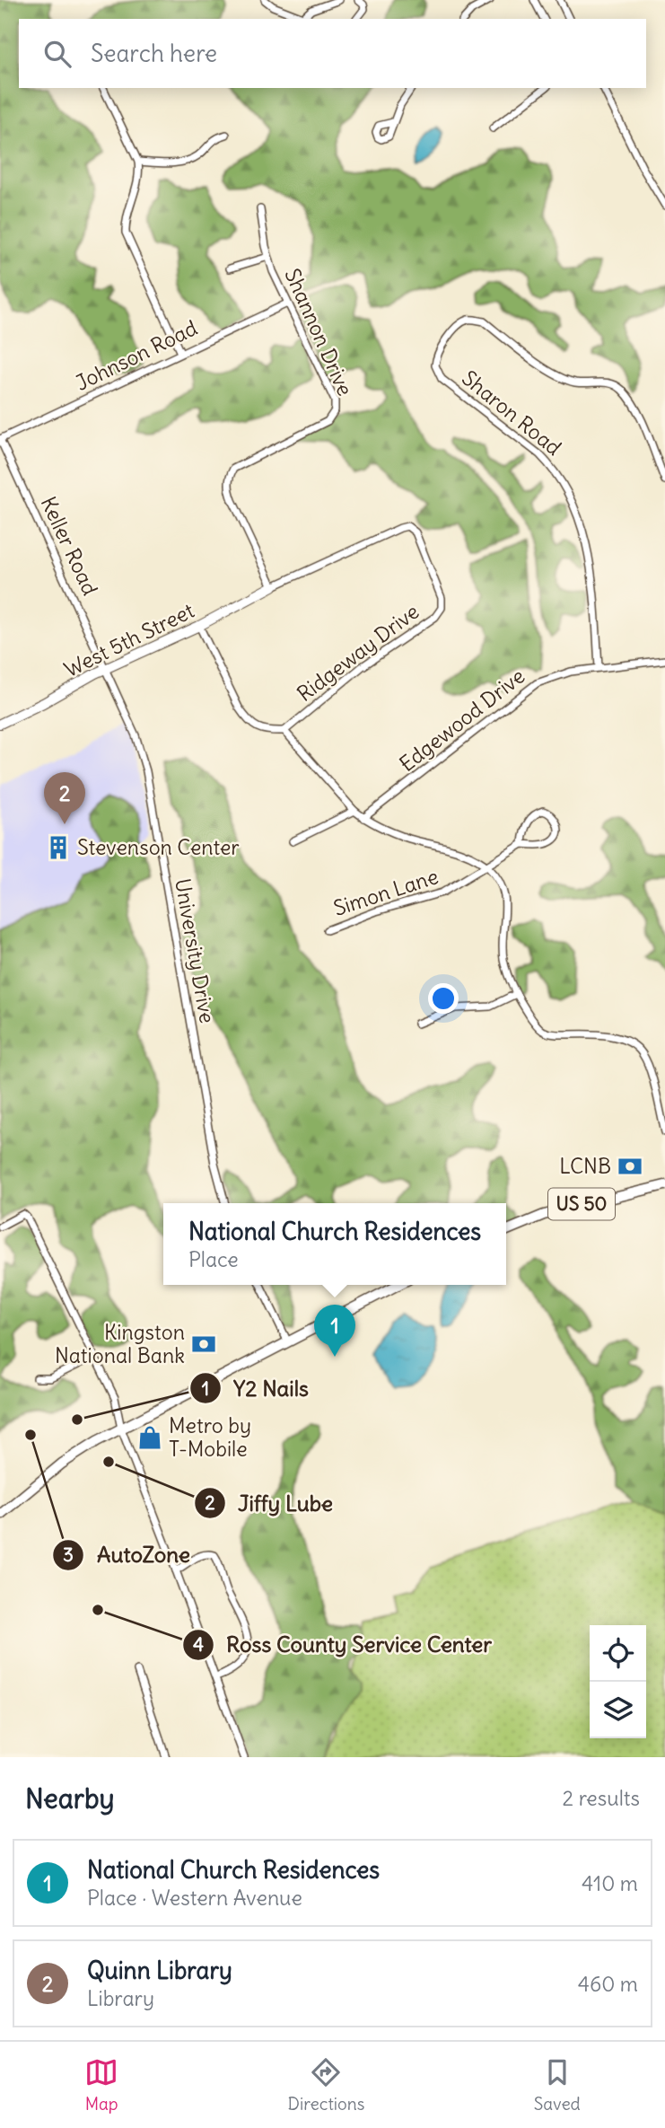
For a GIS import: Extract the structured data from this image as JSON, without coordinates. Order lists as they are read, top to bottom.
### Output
{
  "streets": {
    "main road": ["US 50"],
    "street": [
      "Shannon Drive",
      "Johnson Road",
      "Sharon Road",
      "Keller Road",
      "West 5th Street",
      "Ridgeway Drive",
      "Edgewood Drive",
      "Simon Lane",
      "University Drive"
    ]
  },
  "crossings": [
    ["Shannon Drive", "Johnson Road"],
    ["Shannon Drive", "West 5th Street"],
    ["Shannon Drive", "Ridgeway Drive"],
    ["Johnson Road", "Keller Road"],
    ["Sharon Road", "Edgewood Drive"],
    ["Keller Road", "West 5th Street"],
    ["Keller Road", "University Drive"],
    ["West 5th Street", "Ridgeway Drive"],
    ["West 5th Street", "University Drive"]
  ],
  "places": {
    "building": ["Stevenson Center"],
    "bank": ["LCNB", "Kingston National Bank"],
    "other": [
      "Y2 Nails",
      "AutoZone",
      "Jiffy Lube",
      "Ross County Service Center"
    ],
    "shop": ["Metro by T-Mobile"]
  },
  "page": {
    "search": "Search here",
    "pins": ["2", "1"],
    "popup": ["National Church Residences", "Place"],
    "heading": ["Nearby", "2 results"],
    "list": [
      {
        "mark": "1",
        "name": "National Church Residences",
        "note": "Place · Western Avenue",
        "value": "410 m"
      },
      {
        "mark": "2",
        "name": "Quinn Library",
        "note": "Library",
        "value": "460 m"
      }
    ],
    "nav": ["Map", "Directions", "Saved"]
  }
}
